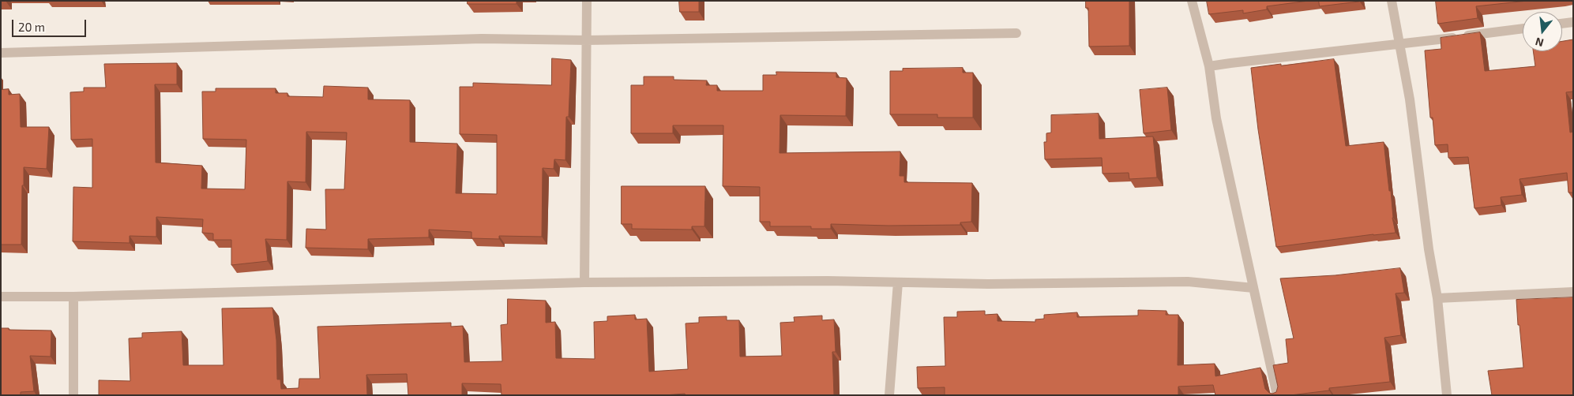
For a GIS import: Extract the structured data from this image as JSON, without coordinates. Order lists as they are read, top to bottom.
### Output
{
  "scale_bar": "20 m",
  "north": "bottom"
}
